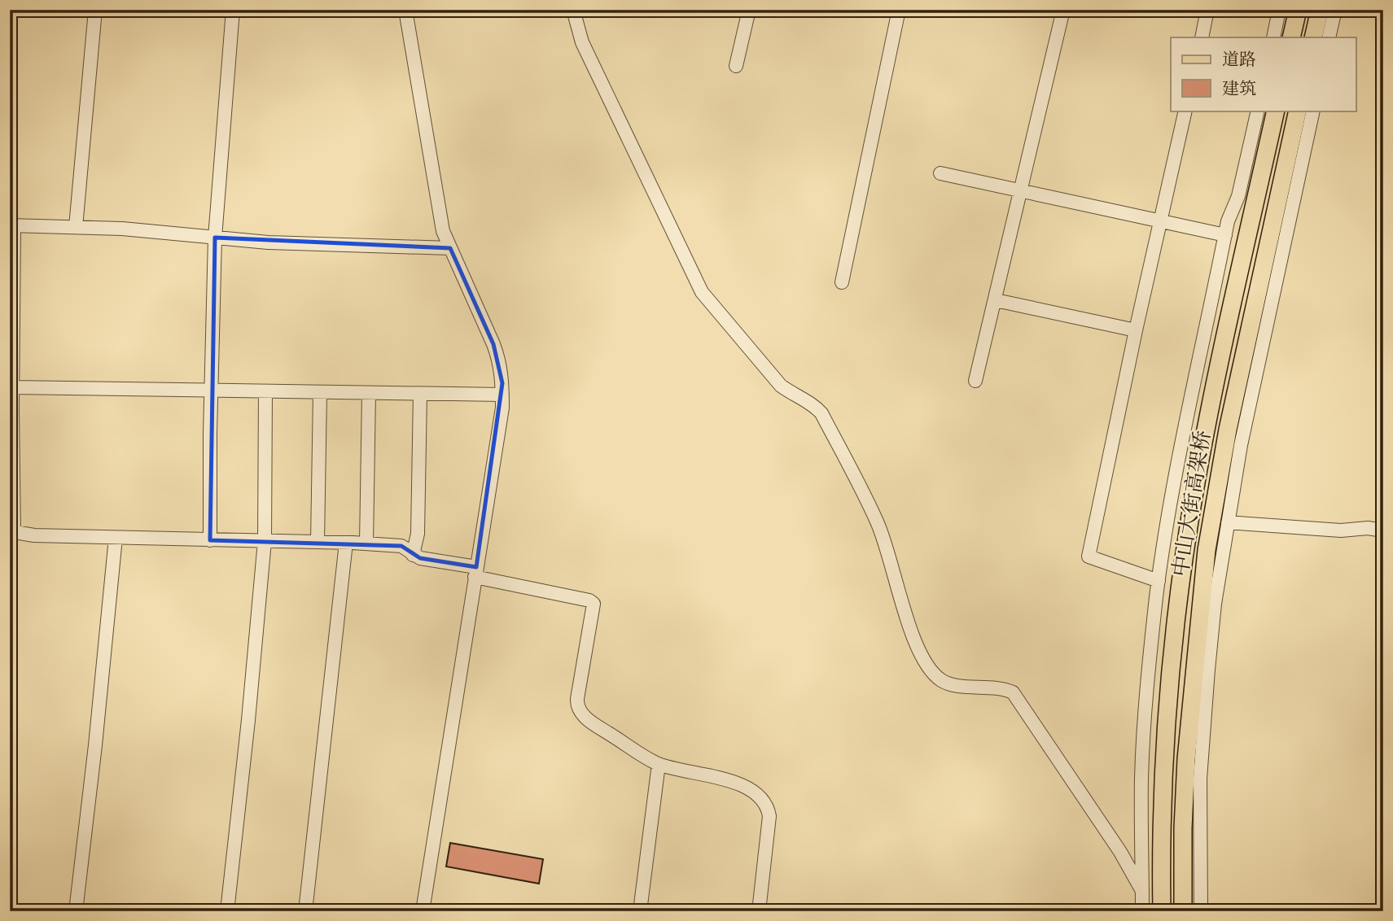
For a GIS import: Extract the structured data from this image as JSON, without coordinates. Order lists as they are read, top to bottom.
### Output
{
  "streets": {
    "main road": ["中山大街高架桥"]
  },
  "legend": ["道路", "建筑"]
}
